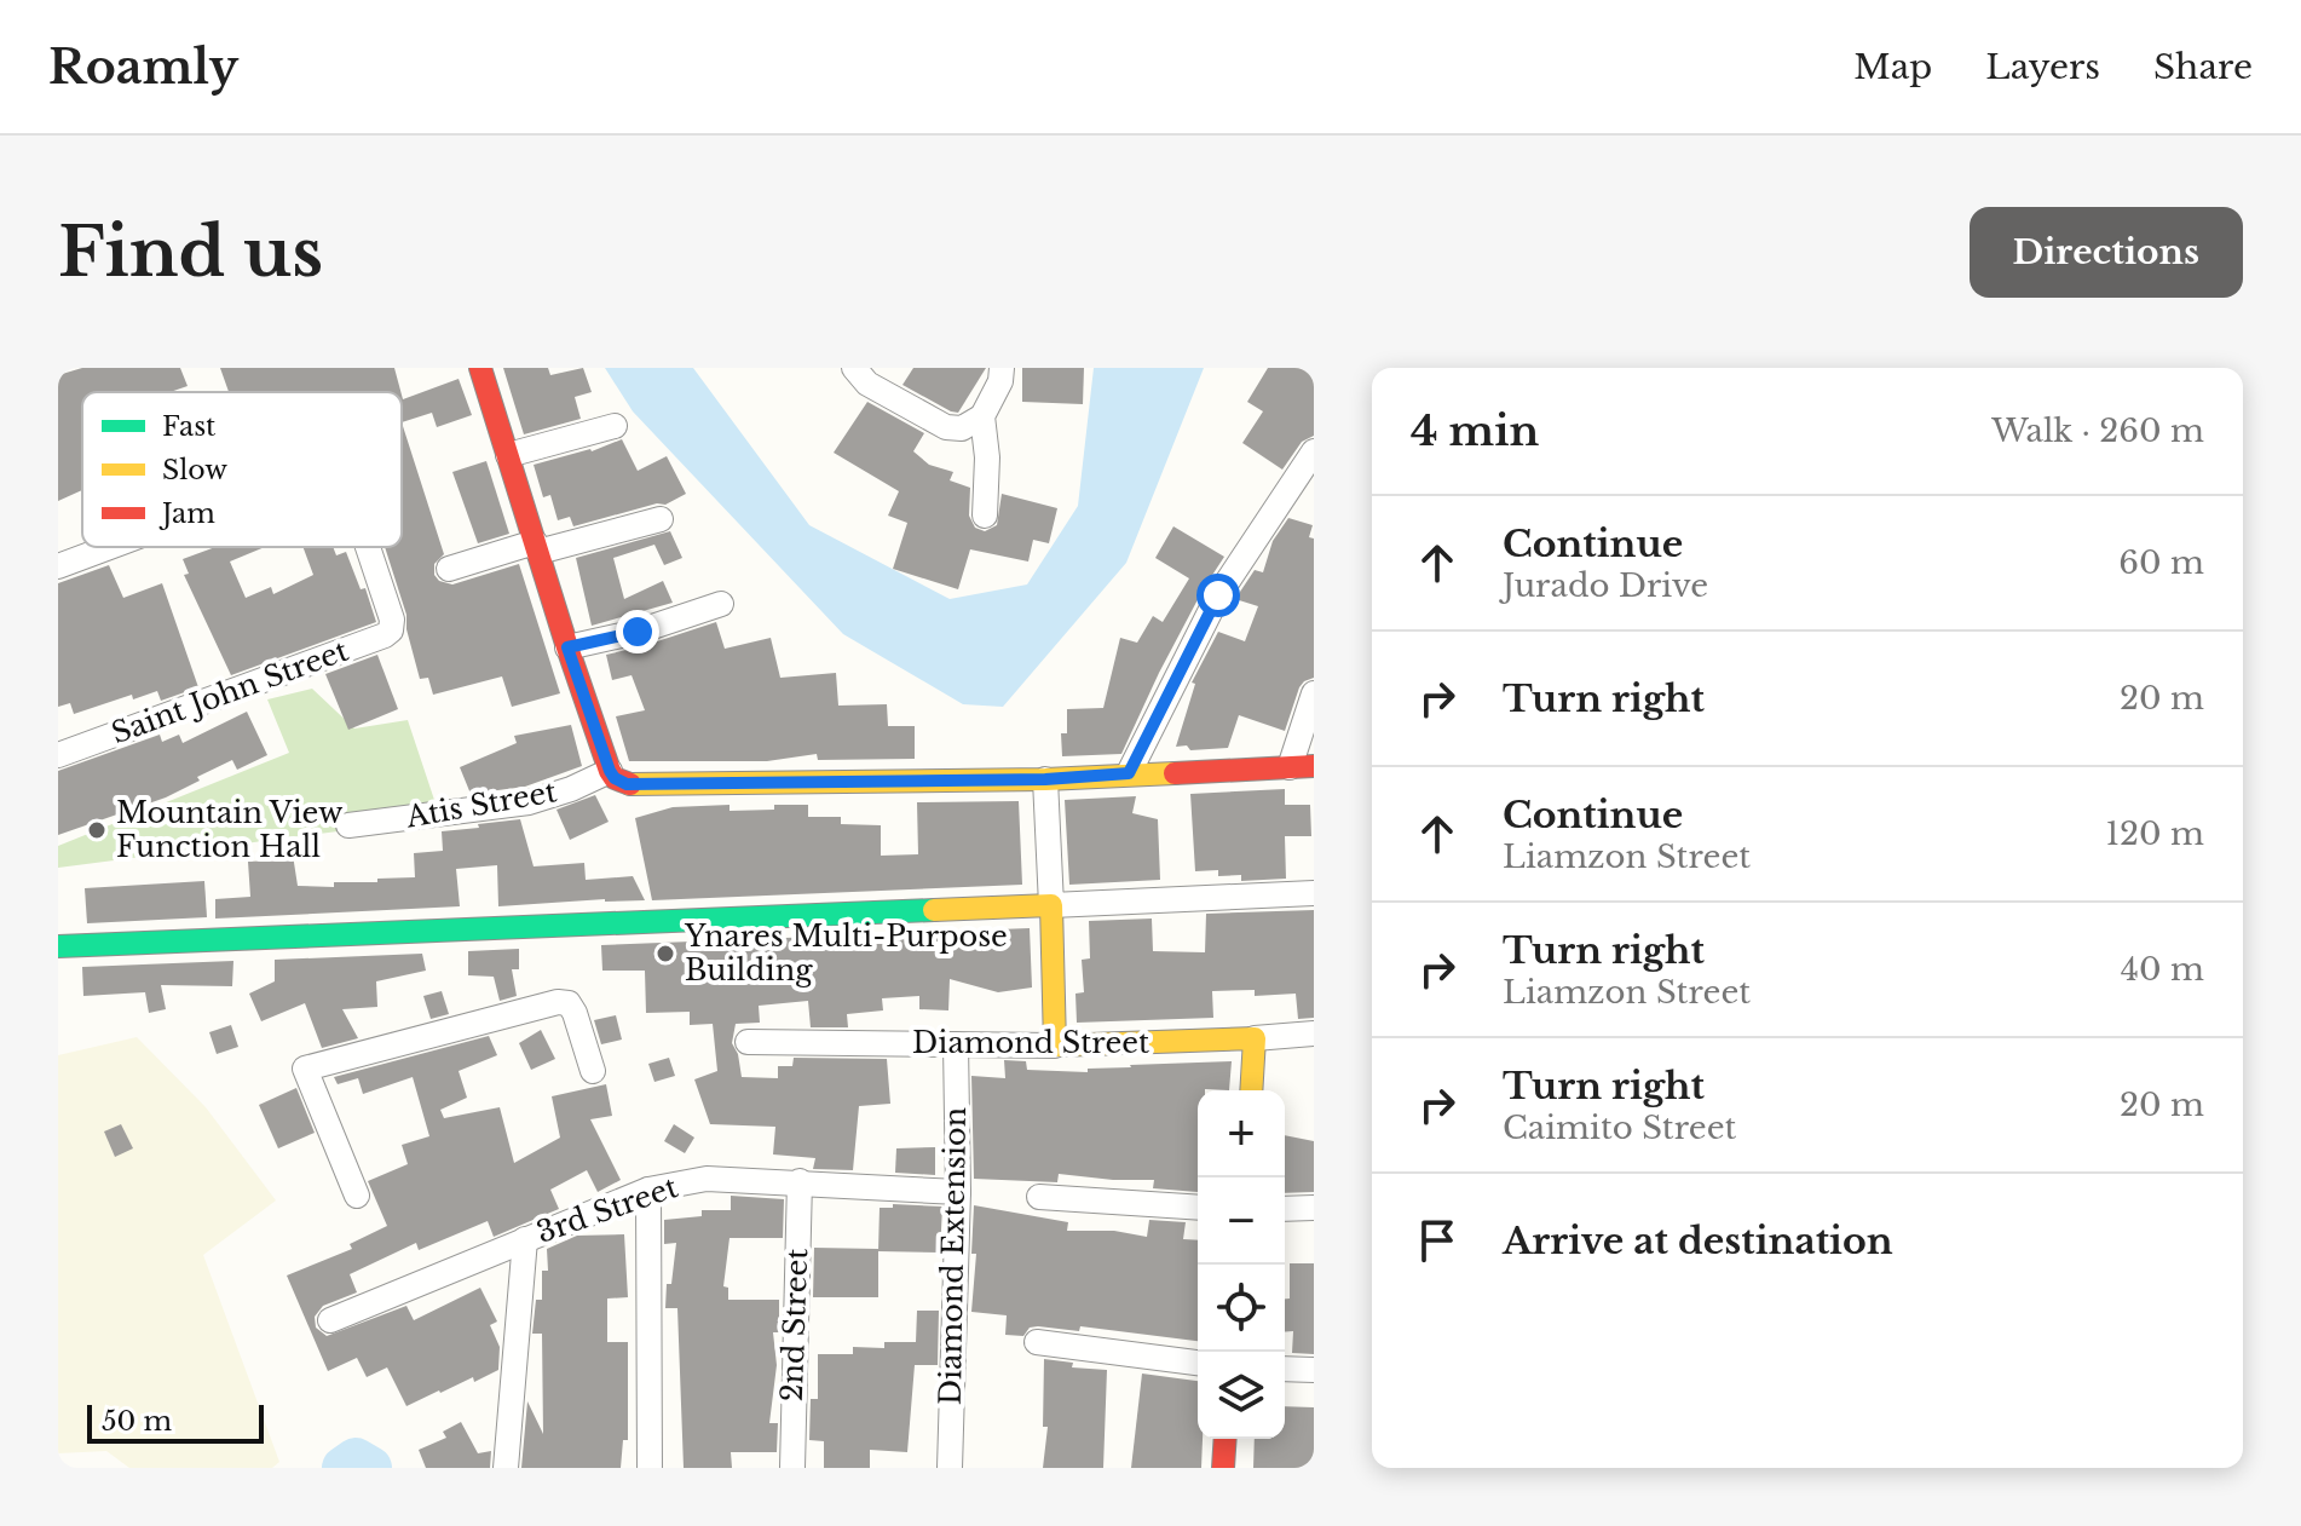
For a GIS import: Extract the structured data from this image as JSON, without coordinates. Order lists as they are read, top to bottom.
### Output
{
  "streets": {
    "street": [
      "Saint John Street",
      "Atis Street",
      "Diamond Street",
      "3rd Street",
      "Diamond Extension",
      "2nd Street"
    ]
  },
  "crossings": [
    ["Diamond Street", "Diamond Extension"],
    ["3rd Street", "Diamond Extension"],
    ["3rd Street", "2nd Street"]
  ],
  "places": ["Mountain View Function Hall", "Ynares Multi-Purpose Building"],
  "legend": ["Fast", "Slow", "Jam"],
  "scale_bar": "50 m",
  "page": {
    "header": "Roamly",
    "nav": ["Map", "Layers", "Share"],
    "buttons": "Directions",
    "title": "Find us",
    "heading": ["4 min", "Walk · 260 m"],
    "list": [
      ["Continue", "Jurado Drive", "60 m"],
      ["Turn right", "20 m"],
      ["Continue", "Liamzon Street", "120 m"],
      ["Turn right", "Liamzon Street", "40 m"],
      ["Turn right", "Caimito Street", "20 m"],
      "Arrive at destination"
    ],
    "map_buttons": ["+", "−"],
    "scale": "50 m"
  }
}
